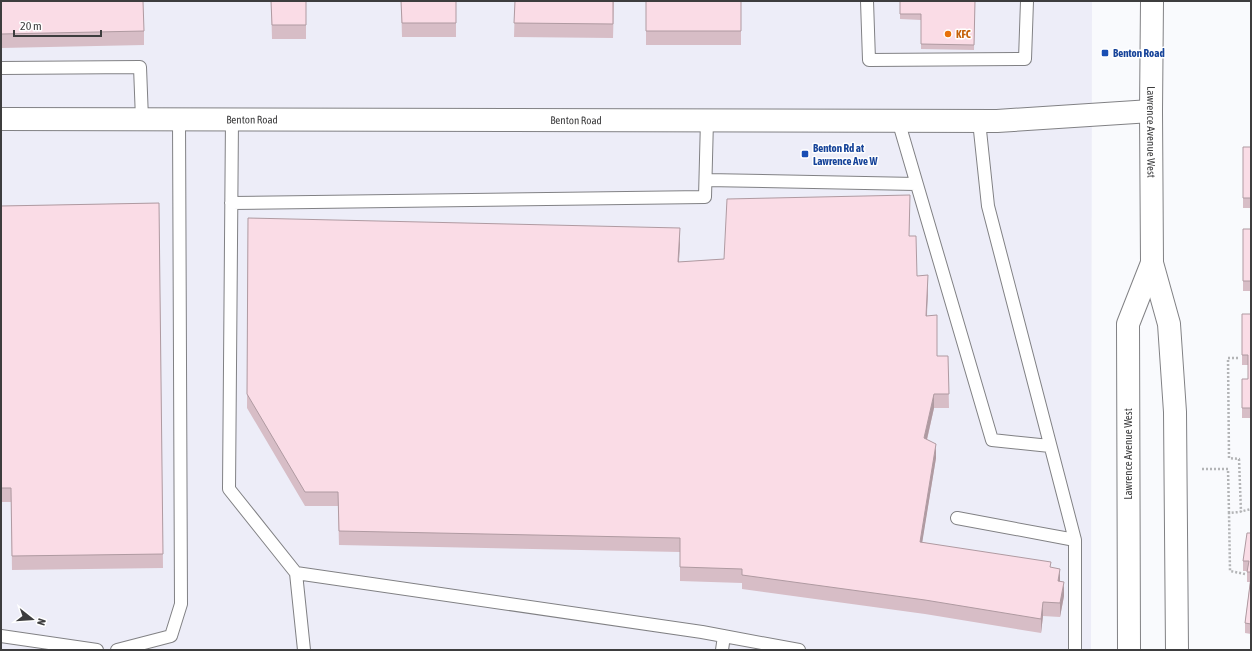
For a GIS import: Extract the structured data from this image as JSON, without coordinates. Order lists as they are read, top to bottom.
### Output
{
  "streets": {
    "street": ["Benton Road", "Lawrence Avenue West"]
  },
  "crossings": [
    ["Benton Road", "Lawrence Avenue West"]
  ],
  "places": {
    "other": ["KFC"],
    "transit": ["Benton Road", "Benton Rd at Lawrence Ave W"]
  },
  "scale_bar": "20 m",
  "north": "right"
}
